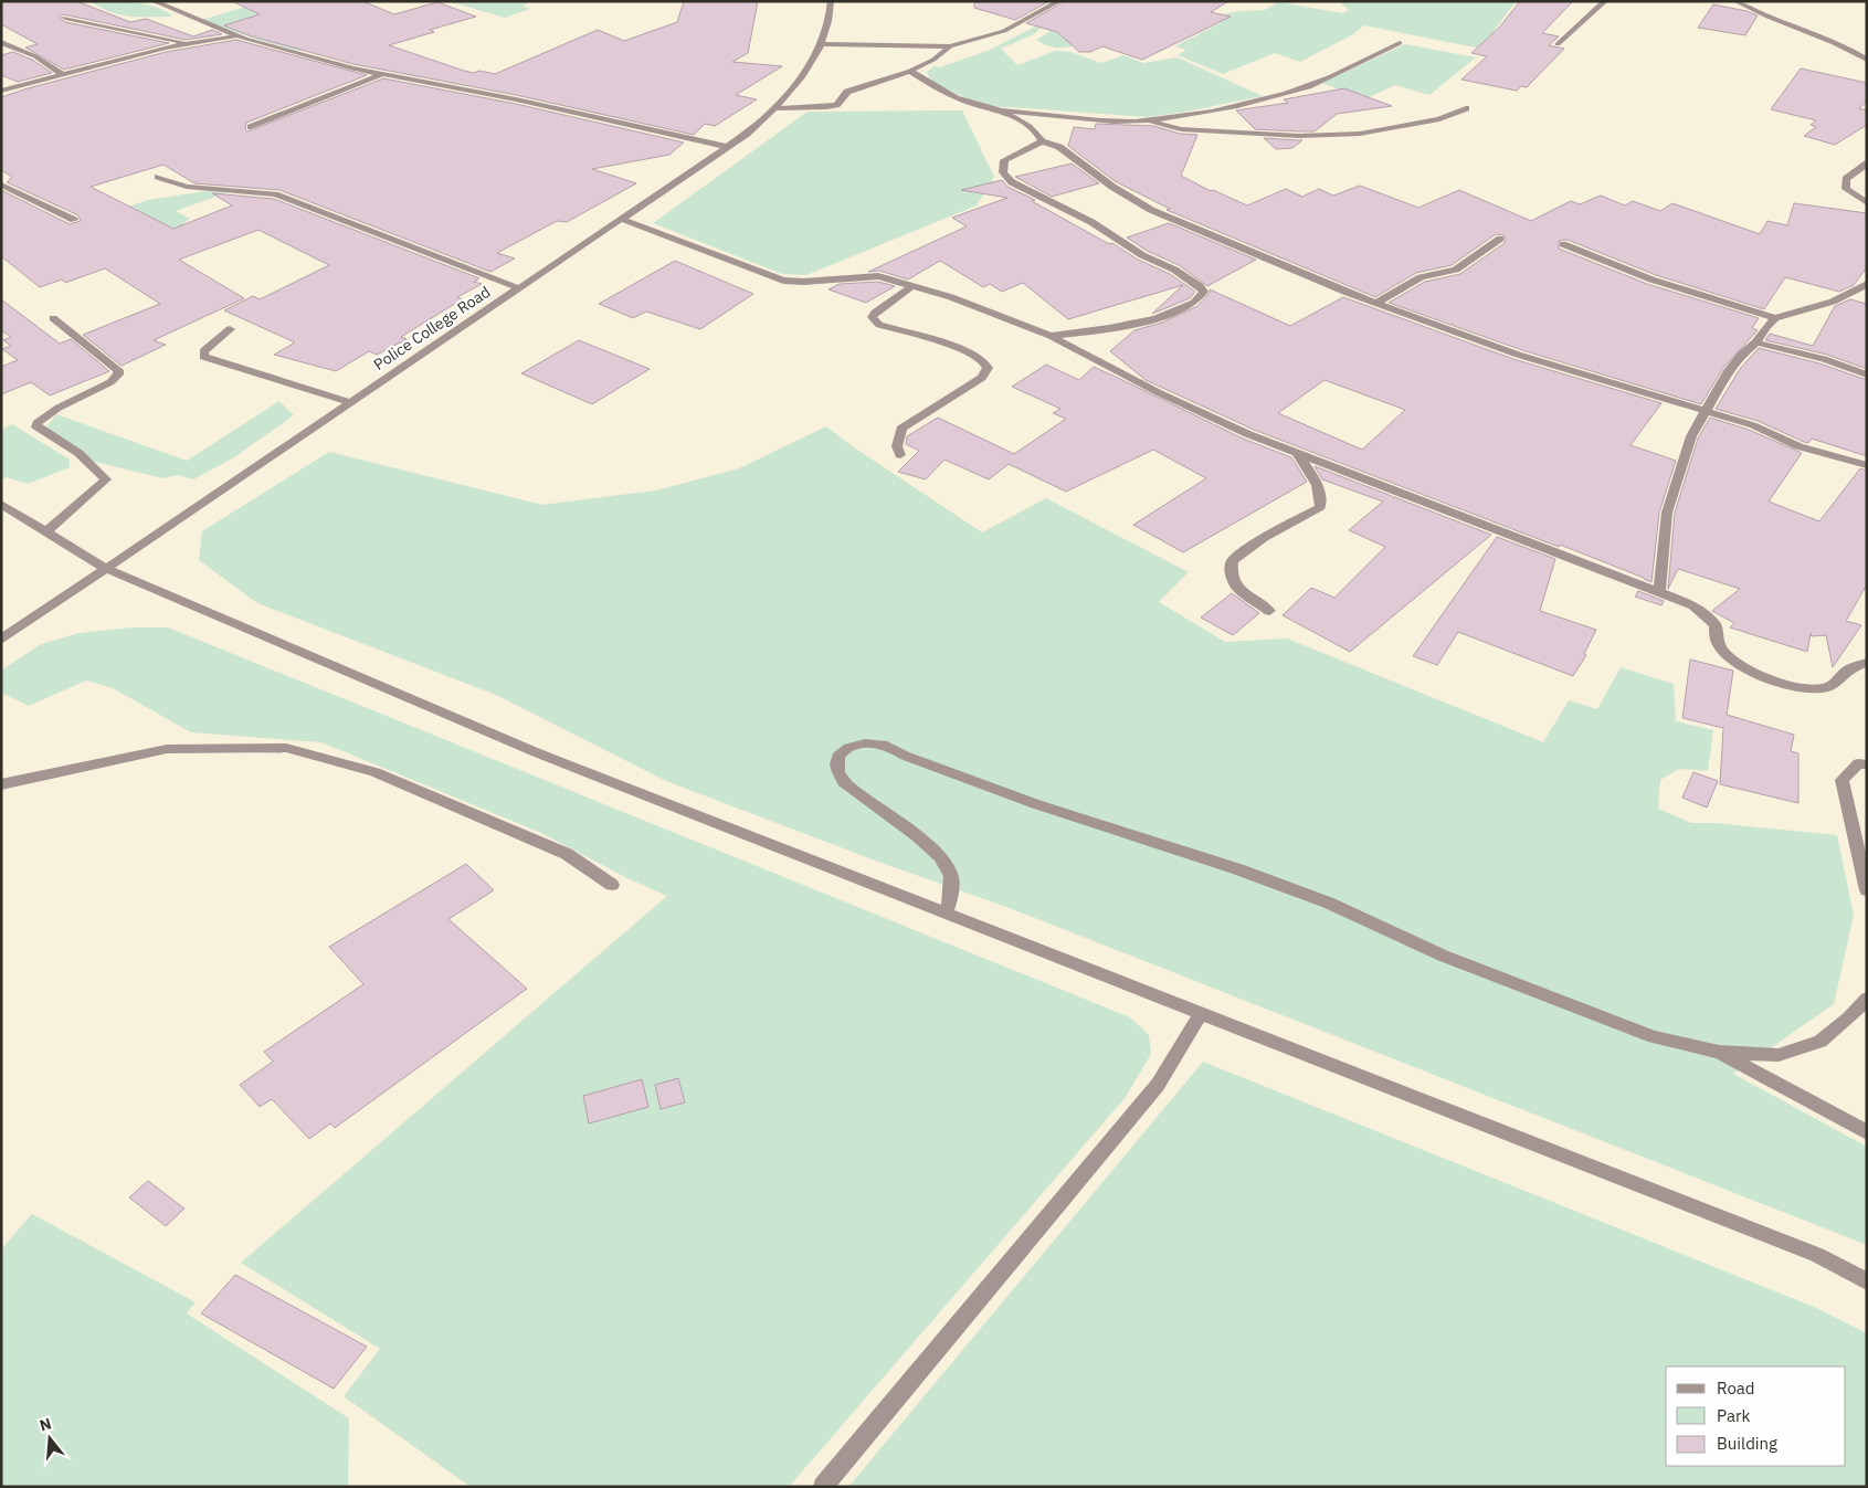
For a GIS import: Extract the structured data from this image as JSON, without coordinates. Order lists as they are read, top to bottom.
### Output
{
  "streets": {
    "street": ["Police College Road"]
  },
  "legend": ["Road", "Park", "Building"],
  "north": "top"
}
